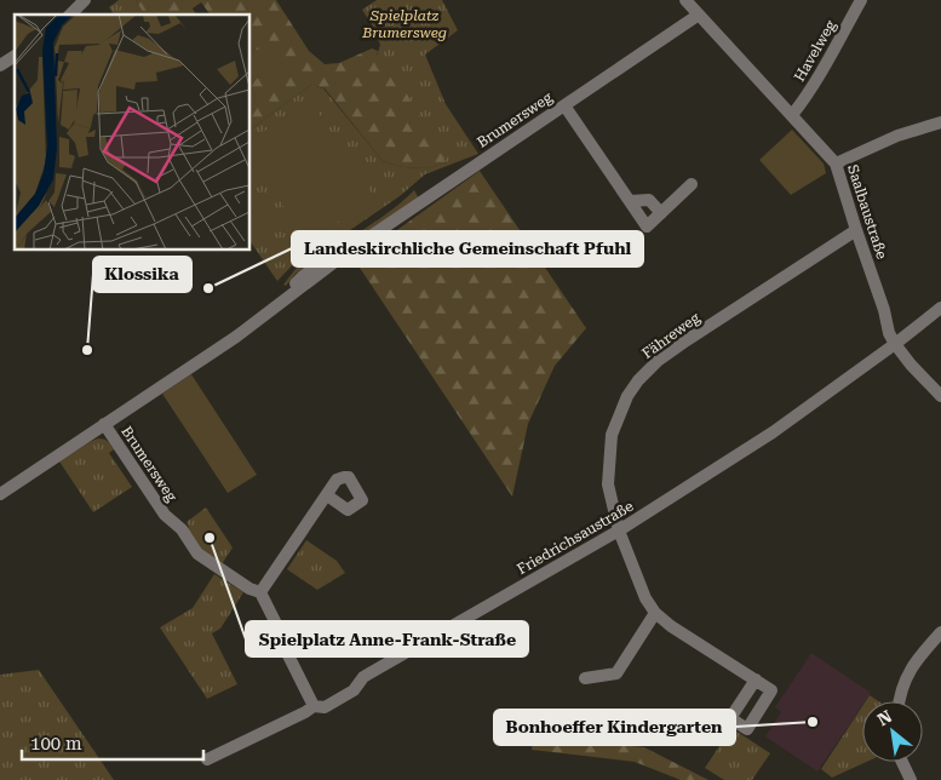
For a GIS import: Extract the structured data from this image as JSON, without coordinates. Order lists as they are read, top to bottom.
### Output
{
  "streets": {
    "street": [
      "Havelweg",
      "Brumersweg",
      "Saalbaustraße",
      "Fähreweg",
      "Friedrichsaustraße"
    ]
  },
  "crossings": [
    ["Havelweg", "Saalbaustraße"],
    ["Brumersweg", "Saalbaustraße"],
    ["Saalbaustraße", "Fähreweg"],
    ["Saalbaustraße", "Friedrichsaustraße"],
    ["Fähreweg", "Friedrichsaustraße"]
  ],
  "parks": ["Spielplatz Brumersweg"],
  "places": [
    "Landeskirchliche Gemeinschaft Pfuhl",
    "Klossika",
    "Spielplatz Anne-Frank-Straße",
    "Bonhoeffer Kindergarten"
  ],
  "scale_bar": "100 m",
  "north": "top left"
}
